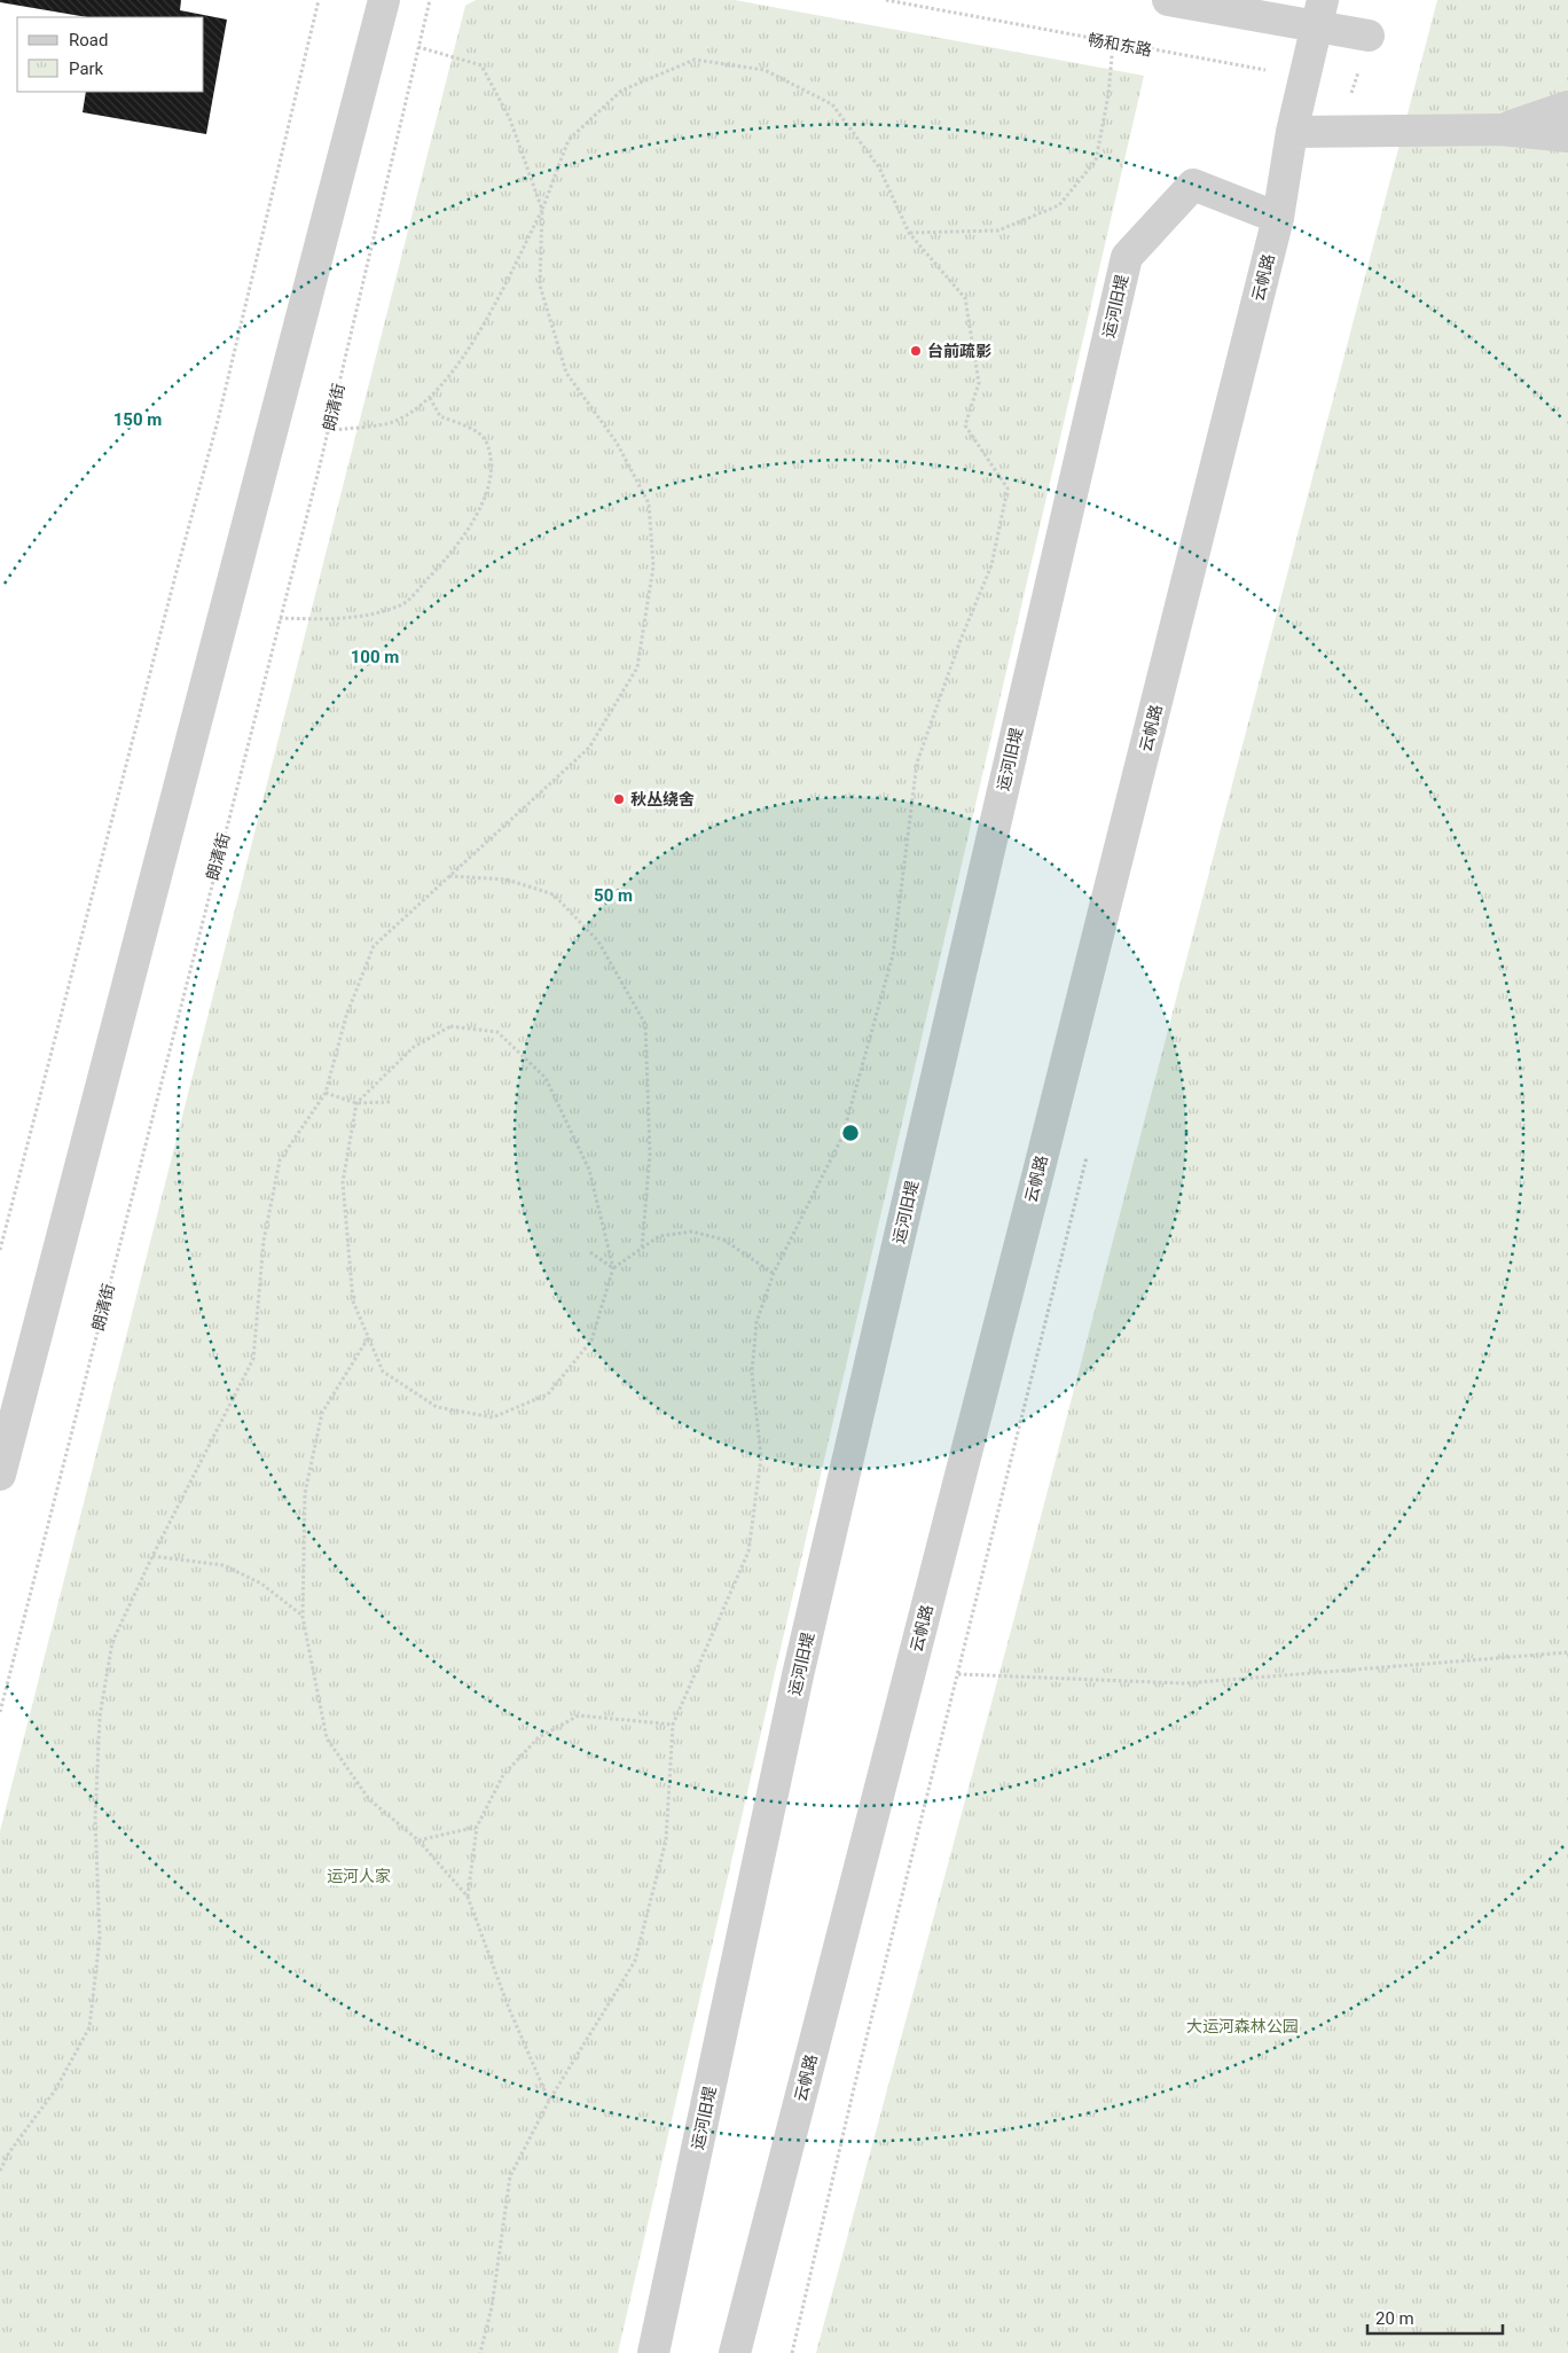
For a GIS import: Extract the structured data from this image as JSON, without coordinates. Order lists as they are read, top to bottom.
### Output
{
  "streets": {
    "street": ["云帆路", "运河旧堤"],
    "path": ["畅和东路", "朗清街"]
  },
  "crossings": [
    ["畅和东路", "云帆路"],
    ["云帆路", "运河旧堤"]
  ],
  "parks": ["运河人家", "大运河森林公园"],
  "places": ["台前疏影", "秋丛绕舍"],
  "legend": ["Road", "Park"],
  "scale_bar": "20 m",
  "rings": ["150 m", "100 m", "50 m"]
}
